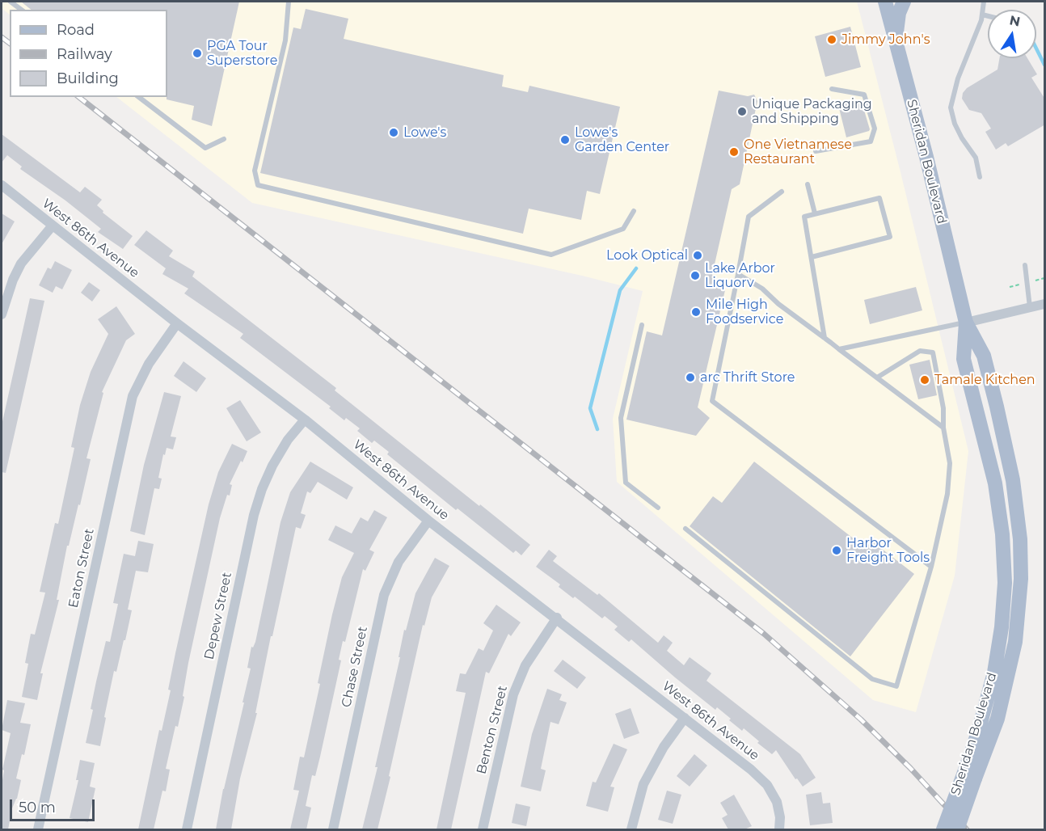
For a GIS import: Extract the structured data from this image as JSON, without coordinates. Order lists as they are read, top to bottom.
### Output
{
  "streets": {
    "main road": ["Sheridan Boulevard"],
    "street": [
      "West 86th Avenue",
      "Eaton Street",
      "Depew Street",
      "Chase Street",
      "Benton Street"
    ]
  },
  "crossings": [
    ["West 86th Avenue", "Eaton Street"],
    ["West 86th Avenue", "Depew Street"],
    ["West 86th Avenue", "Chase Street"],
    ["West 86th Avenue", "Benton Street"]
  ],
  "places": [
    "Jimmy John's",
    "PGA Tour Superstore",
    "Unique Packaging and Shipping",
    "Lowe's",
    "Lowe's Garden Center",
    "One Vietnamese Restaurant",
    "Look Optical",
    "Lake Arbor Liquorv",
    "Mile High Foodservice",
    "arc Thrift Store",
    "Tamale Kitchen",
    "Harbor Freight Tools"
  ],
  "legend": ["Road", "Railway", "Building"],
  "scale_bar": "50 m",
  "north": "top"
}
